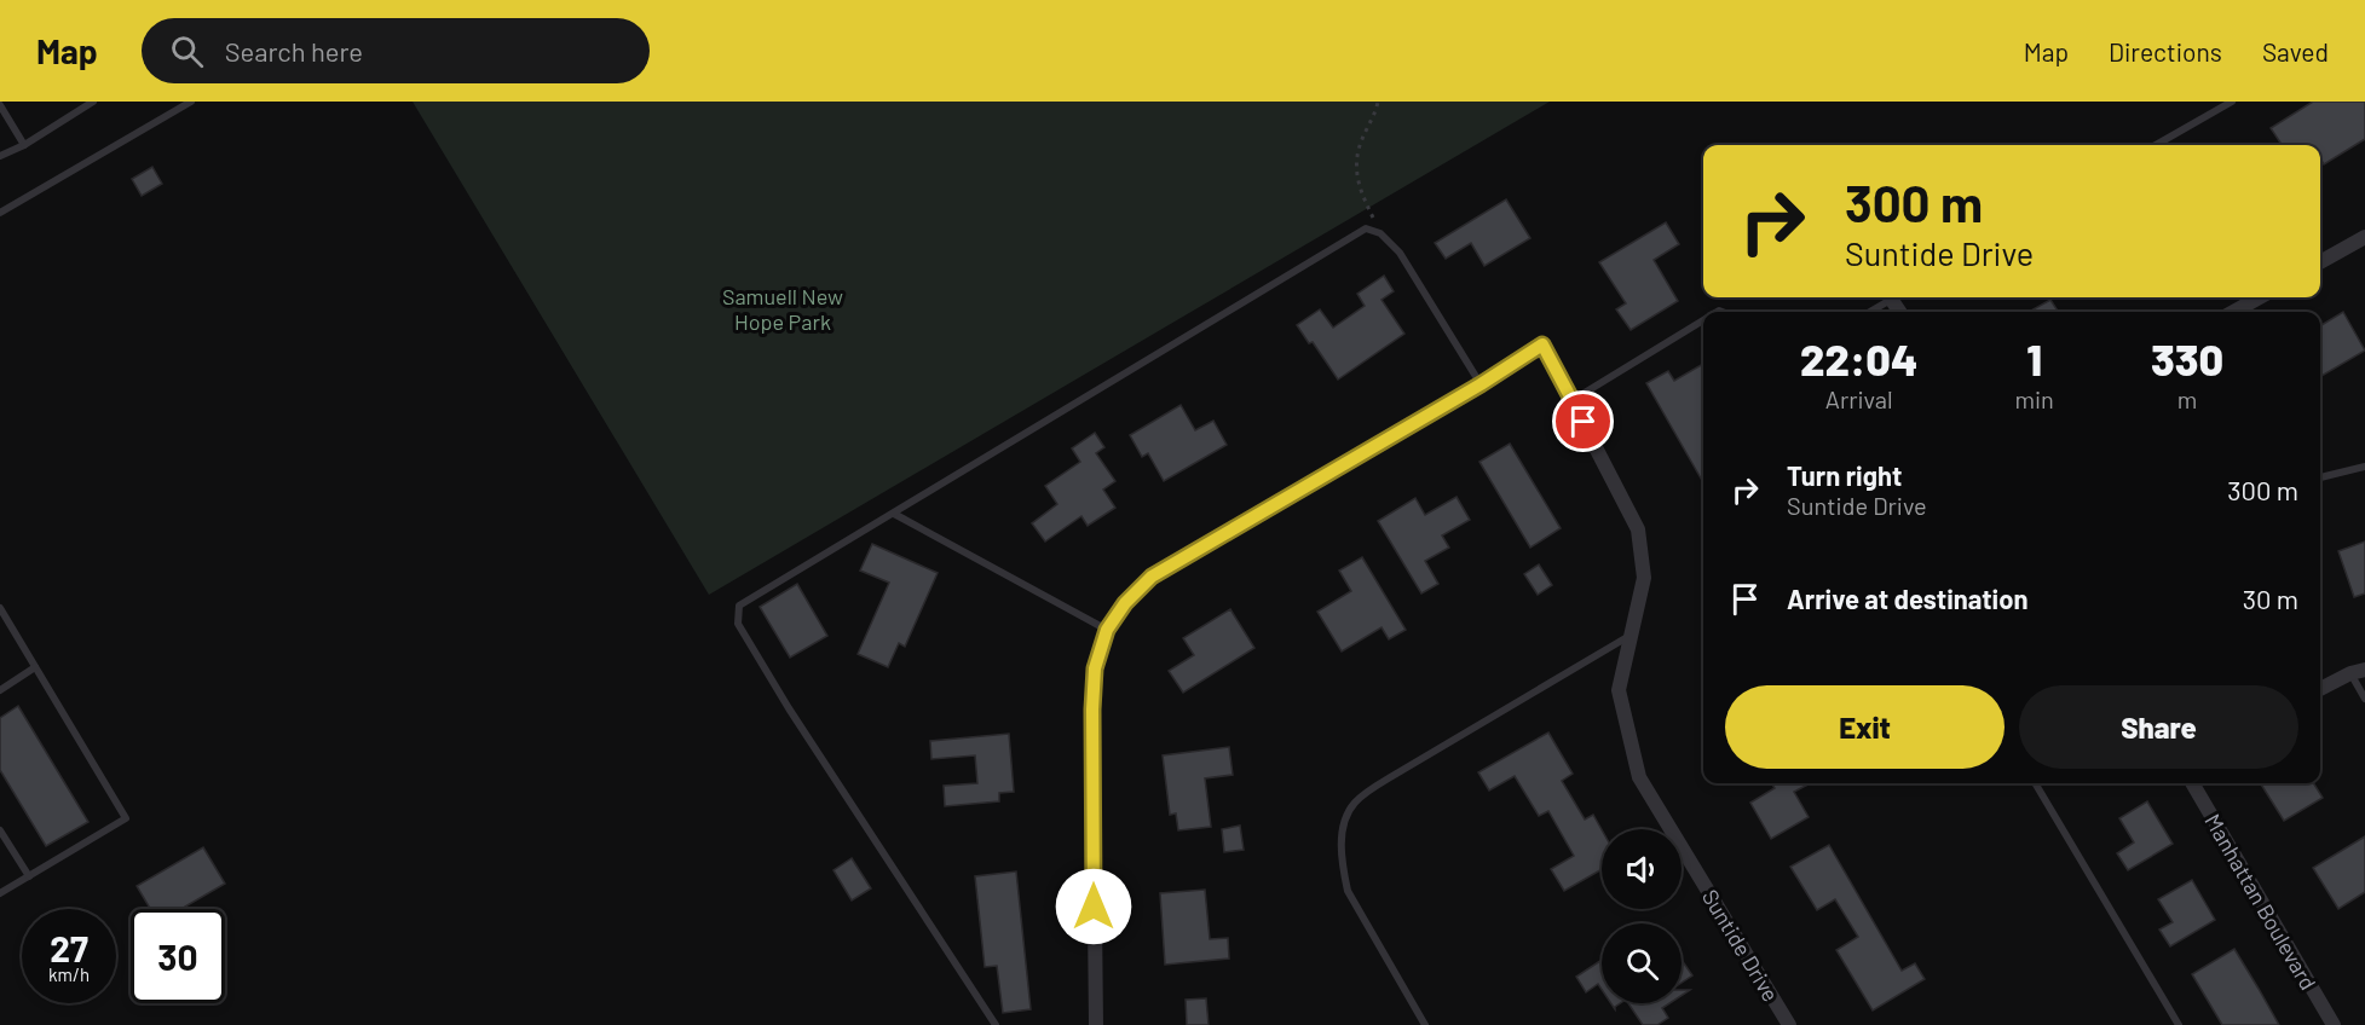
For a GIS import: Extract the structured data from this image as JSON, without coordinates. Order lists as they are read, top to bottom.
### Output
{
  "streets": {
    "street": ["Manhattan Boulevard", "Suntide Drive"]
  },
  "parks": ["Samuell New Hope Park"],
  "page": {
    "header": "Map",
    "search": "Search here",
    "nav": ["Map", "Directions", "Saved"],
    "turn": ["300 m", "Suntide Drive"],
    "eta": [
      "22:04",
      "Arrival",
      "1",
      "min",
      "330",
      "m"
    ],
    "list": [
      {
        "name": "Turn right",
        "note": "Suntide Drive",
        "value": "300 m"
      },
      {
        "name": "Arrive at destination",
        "value": "30 m"
      }
    ],
    "buttons": ["Exit", "Share"],
    "speed": "27 km/h",
    "limit": "30"
  }
}
